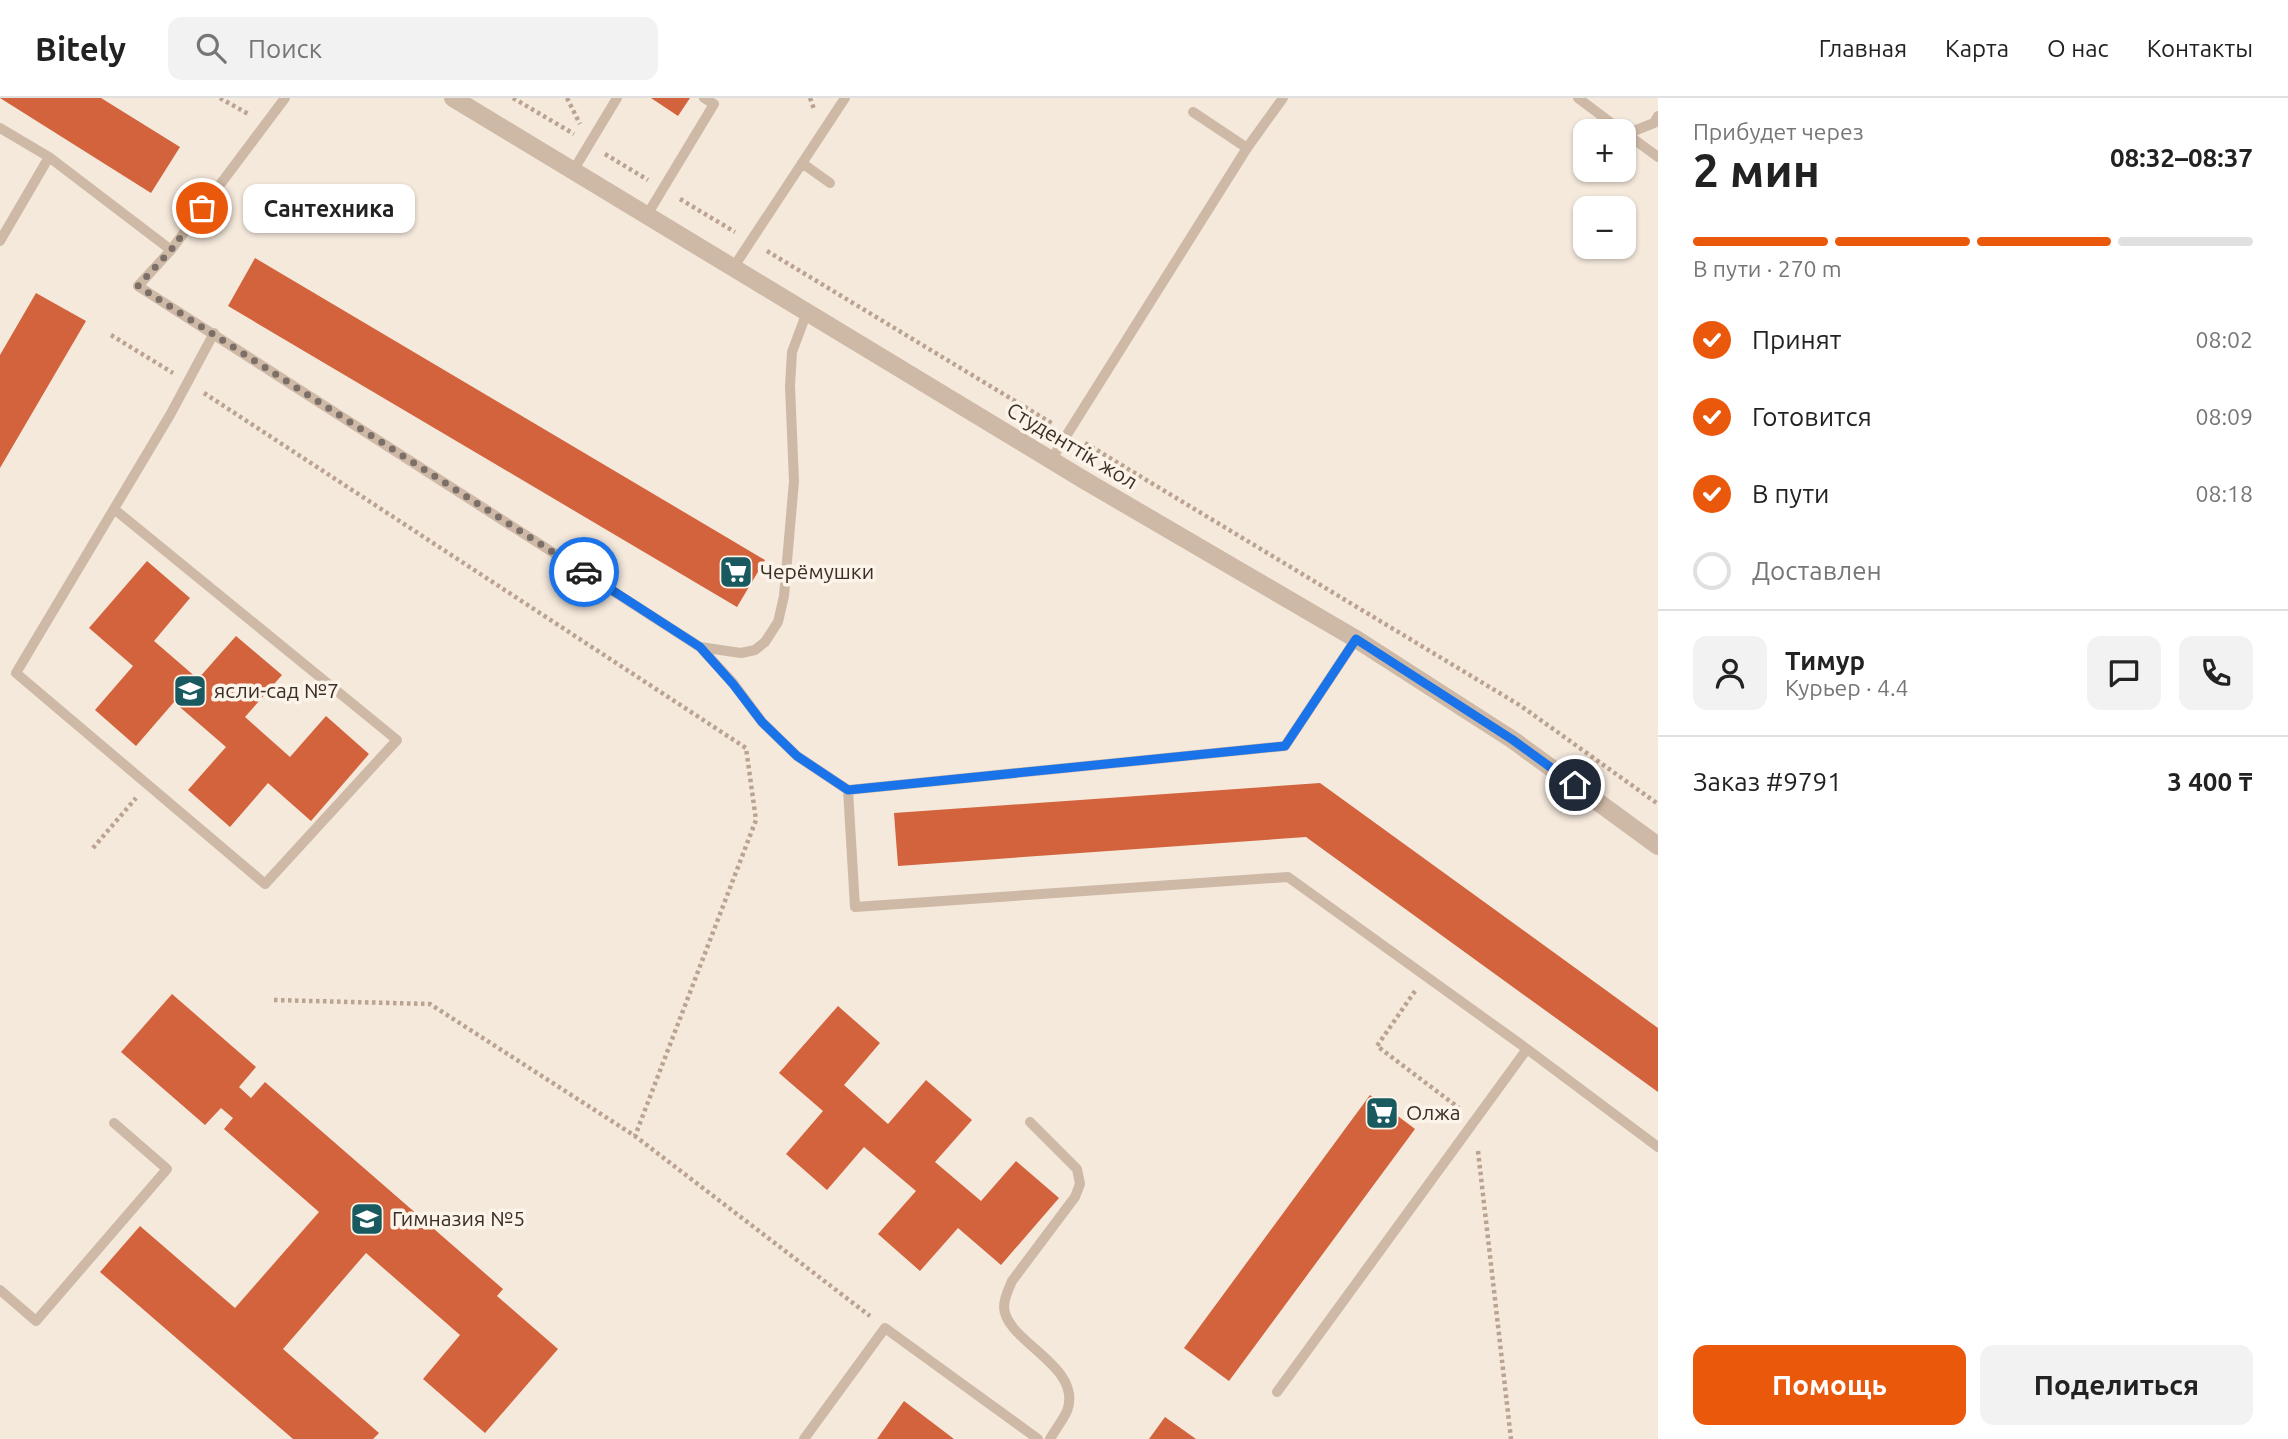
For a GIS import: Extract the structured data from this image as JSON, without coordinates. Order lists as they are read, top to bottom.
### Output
{
  "streets": {
    "street": ["Студенттік жол"]
  },
  "places": {
    "other": ["Сантехника"],
    "supermarket": ["Черёмушки", "Олжа"],
    "school or university": ["ясли-сад №7", "Гимназия №5"]
  },
  "page": {
    "header": "Bitely",
    "search": "Поиск",
    "nav": [
      "Главная",
      "Карта",
      "О нас",
      "Контакты"
    ],
    "heading": ["2 мин", "Прибудет через", "08:32–08:37"],
    "panel": [
      "Тимур",
      "Курьер · 4.4",
      "Заказ #9791",
      "3 400 ₸"
    ],
    "map_buttons": ["+", "−"],
    "bubble": "Сантехника",
    "bar": "В пути · 270 m",
    "list": [
      ["Принят", "08:02"],
      ["Готовится", "08:09"],
      ["В пути", "08:18"],
      "Доставлен"
    ],
    "buttons": ["Помощь", "Поделиться"]
  }
}
